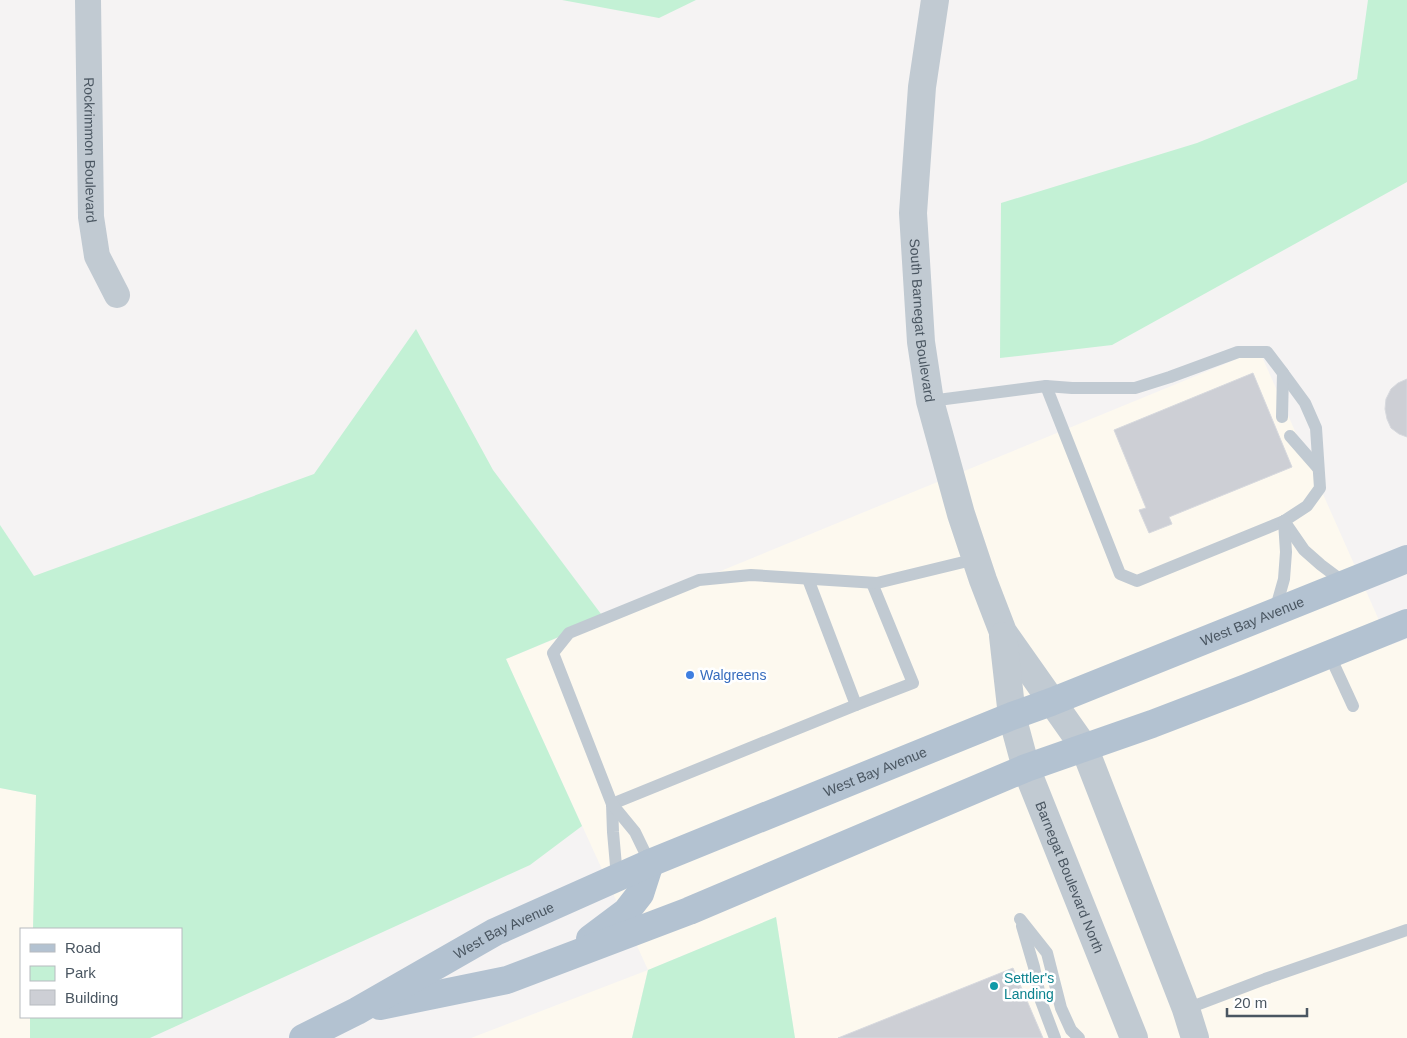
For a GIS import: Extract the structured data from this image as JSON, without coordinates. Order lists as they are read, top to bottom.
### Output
{
  "streets": {
    "main road": ["West Bay Avenue"],
    "street": ["Rockrimmon Boulevard", "South Barnegat Boulevard", "Barnegat Boulevard North"]
  },
  "crossings": [
    ["South Barnegat Boulevard", "West Bay Avenue"],
    ["South Barnegat Boulevard", "Barnegat Boulevard North"],
    ["West Bay Avenue", "Barnegat Boulevard North"]
  ],
  "places": ["Walgreens", "Settler's Landing"],
  "legend": ["Road", "Park", "Building"],
  "scale_bar": "20 m"
}
